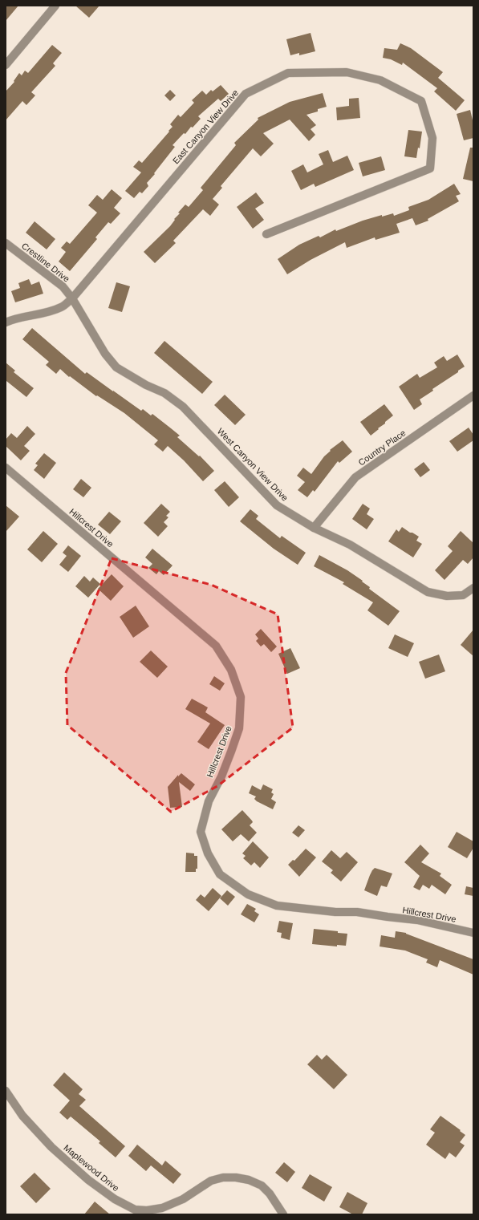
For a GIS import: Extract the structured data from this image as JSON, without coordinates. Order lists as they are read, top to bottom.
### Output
{
  "streets": {
    "street": [
      "East Canyon View Drive",
      "Crestline Drive",
      "Country Place",
      "West Canyon View Drive",
      "Hillcrest Drive",
      "Maplewood Drive"
    ]
  },
  "crossings": [
    ["East Canyon View Drive", "Crestline Drive"],
    ["East Canyon View Drive", "West Canyon View Drive"],
    ["Crestline Drive", "West Canyon View Drive"],
    ["Country Place", "West Canyon View Drive"]
  ]
}
